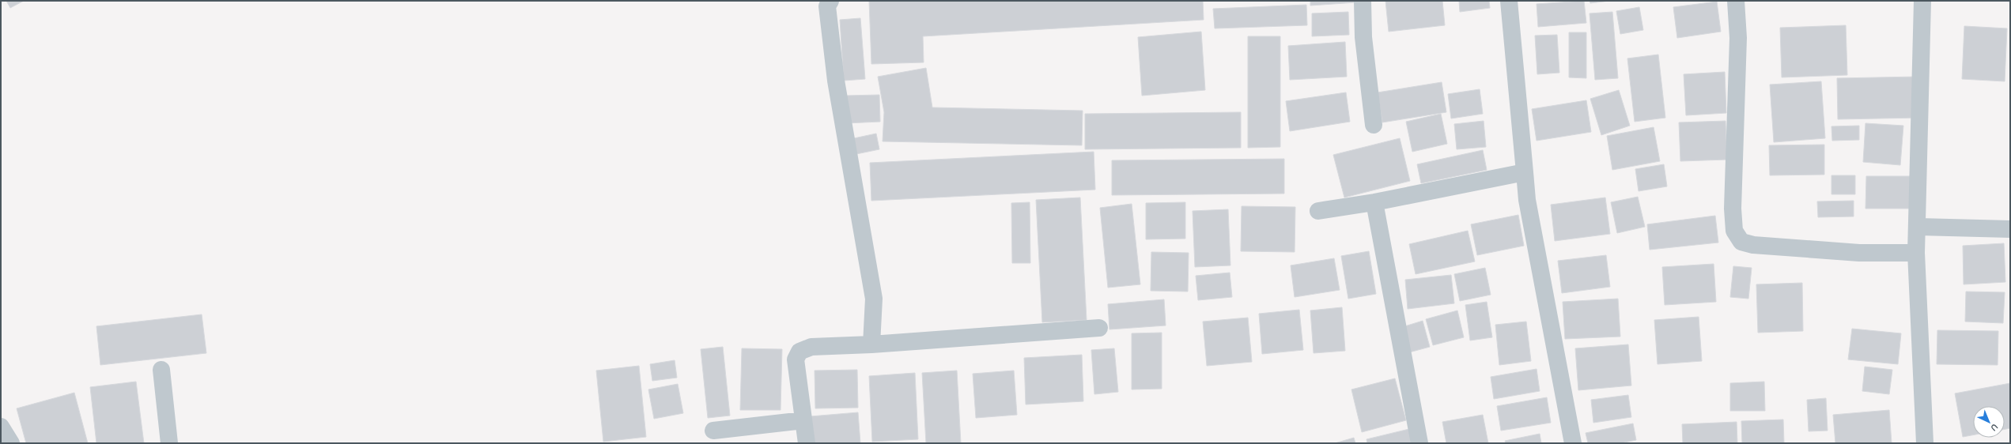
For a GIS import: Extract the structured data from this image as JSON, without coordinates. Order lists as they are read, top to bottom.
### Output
{
  "north": "bottom right"
}
